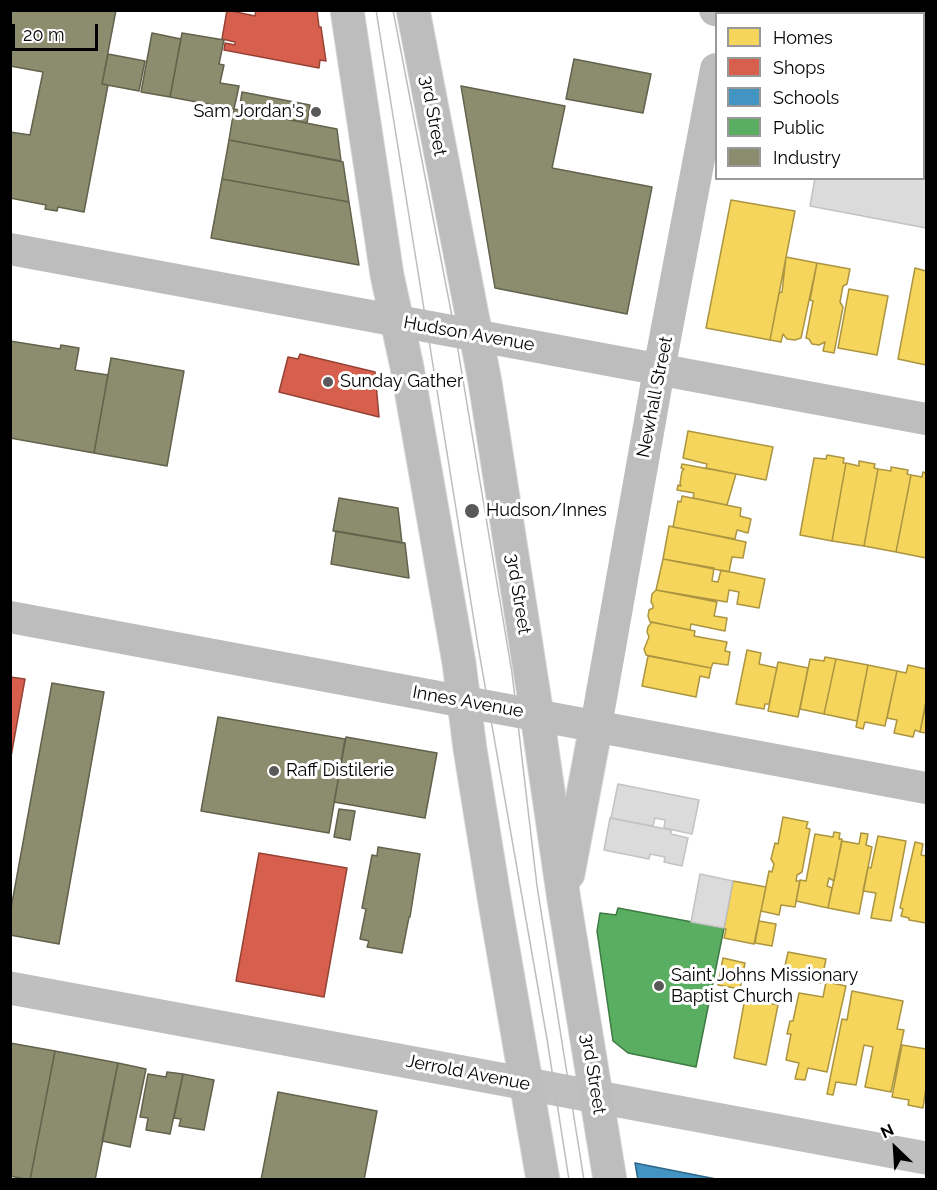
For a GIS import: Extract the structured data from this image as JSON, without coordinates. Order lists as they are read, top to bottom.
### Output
{
  "streets": {
    "main road": ["3rd Street"],
    "street": [
      "Hudson Avenue",
      "Newhall Street",
      "Innes Avenue",
      "Jerrold Avenue"
    ]
  },
  "crossings": [
    ["3rd Street", "Hudson Avenue"],
    ["3rd Street", "Innes Avenue"],
    ["3rd Street", "Jerrold Avenue"],
    ["Hudson Avenue", "Newhall Street"],
    ["Newhall Street", "Innes Avenue"]
  ],
  "places": [
    "Sam Jordan's",
    "Sunday Gather",
    "Hudson/Innes",
    "Raff Distilerie",
    "Saint Johns Missionary Baptist Church"
  ],
  "legend": [
    "Homes",
    "Shops",
    "Schools",
    "Public",
    "Industry"
  ],
  "scale_bar": "20 m",
  "north": "top left"
}
